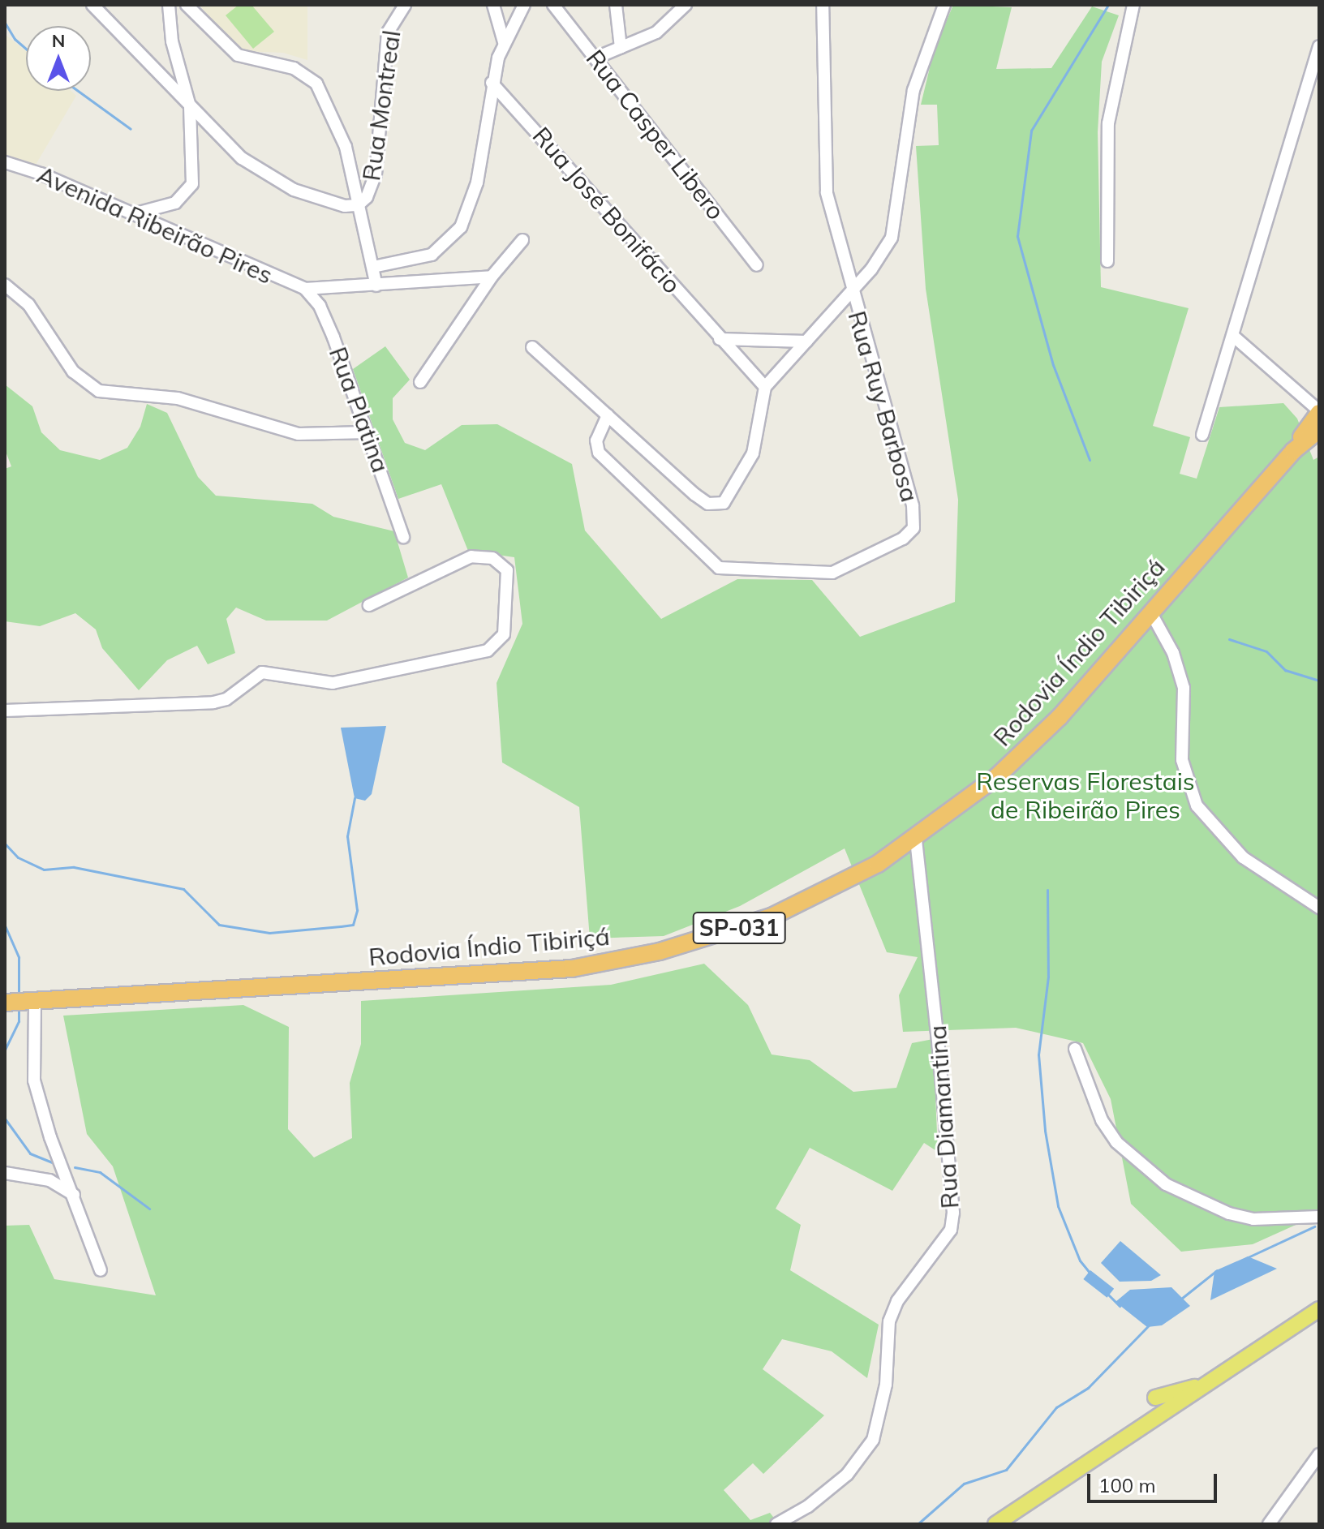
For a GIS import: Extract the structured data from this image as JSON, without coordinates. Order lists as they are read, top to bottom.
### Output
{
  "streets": {
    "highway": ["Rodovia Índio Tibiriçá", "SP-031"],
    "street": [
      "Rua Montreal",
      "Rua Casper Libero",
      "Rua José Bonifácio",
      "Avenida Ribeirão Pires",
      "Rua Ruy Barbosa",
      "Rua Platina",
      "Rua Diamantina"
    ]
  },
  "crossings": [
    ["Avenida Ribeirão Pires", "Rua Platina"],
    ["Rodovia Índio Tibiriçá", "Rua Diamantina"]
  ],
  "parks": ["Reservas Florestais de Ribeirão Pires"],
  "scale_bar": "100 m",
  "north": "top"
}
